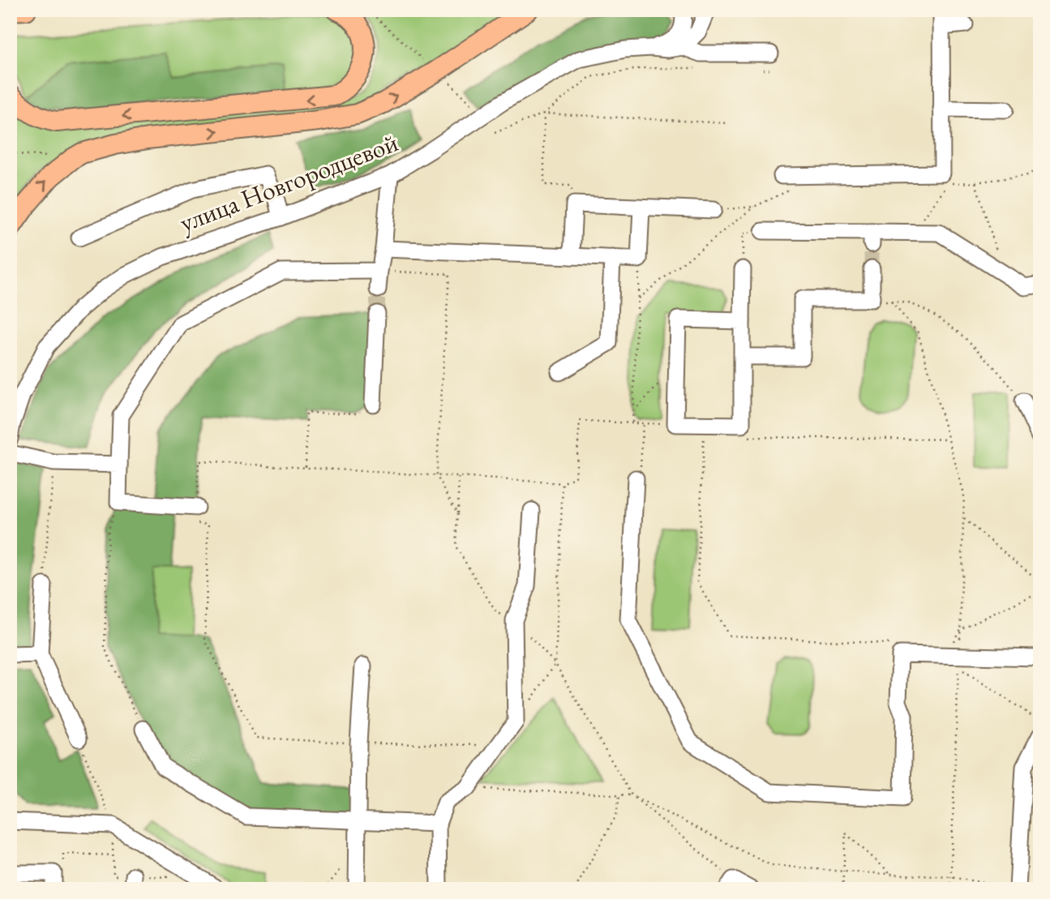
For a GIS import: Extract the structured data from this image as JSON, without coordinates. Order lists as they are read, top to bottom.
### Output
{
  "streets": {
    "street": ["улица Новгородцевой"]
  }
}
